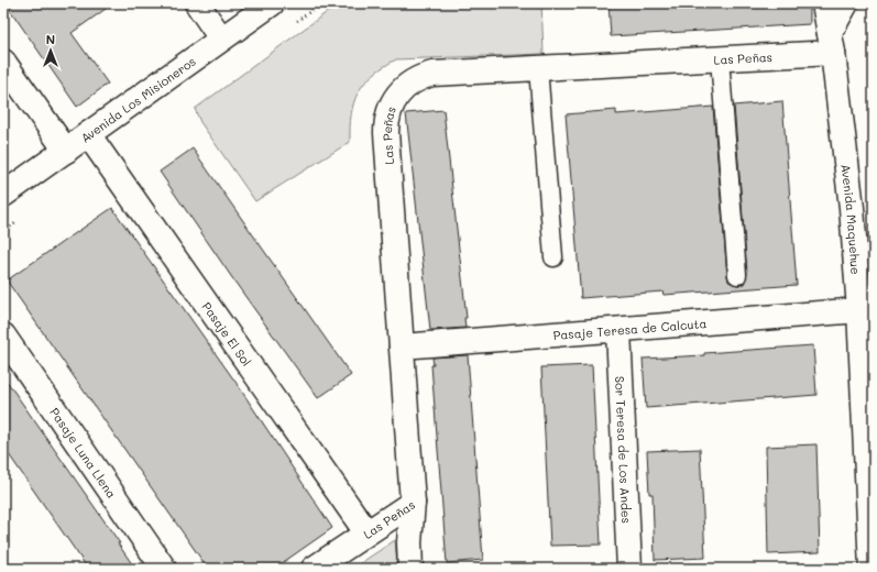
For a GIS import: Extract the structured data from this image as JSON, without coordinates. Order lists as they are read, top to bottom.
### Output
{
  "streets": {
    "street": [
      "Las Peñas",
      "Avenida Los Misioneros",
      "Avenida Maquehue",
      "Pasaje Teresa de Calcuta",
      "Pasaje El Sol",
      "Sor Teresa de Los Andes",
      "Pasaje Luna Llena"
    ]
  },
  "crossings": [
    ["Las Peñas", "Avenida Maquehue"],
    ["Las Peñas", "Pasaje Teresa de Calcuta"],
    ["Las Peñas", "Pasaje El Sol"],
    ["Avenida Los Misioneros", "Pasaje El Sol"],
    ["Avenida Maquehue", "Pasaje Teresa de Calcuta"],
    ["Pasaje Teresa de Calcuta", "Sor Teresa de Los Andes"]
  ],
  "north": "top"
}
